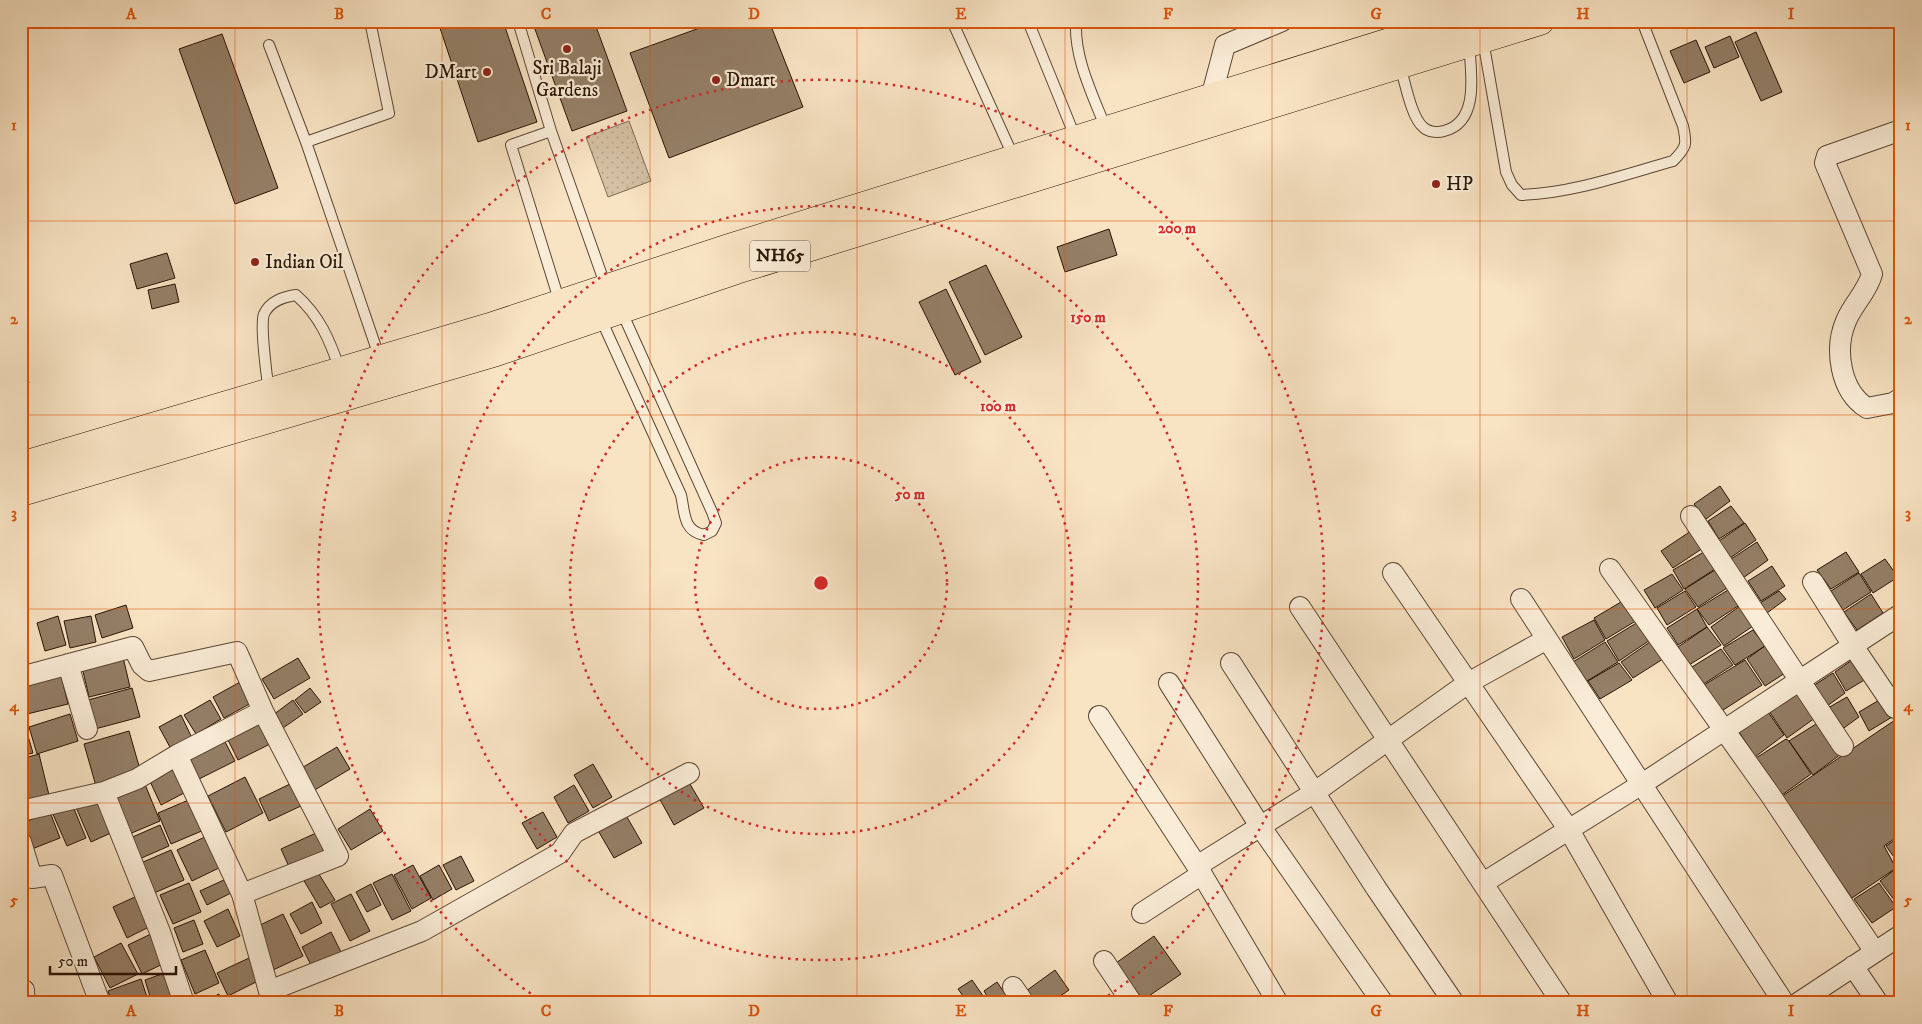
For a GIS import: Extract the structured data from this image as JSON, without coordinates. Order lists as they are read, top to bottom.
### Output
{
  "streets": {
    "highway": ["NH65"]
  },
  "places": [
    "Sri Balaji Gardens",
    "DMart",
    "Dmart",
    "HP",
    "Indian Oil"
  ],
  "scale_bar": "50 m",
  "grid": {
    "columns": [
      "A",
      "B",
      "C",
      "D",
      "E",
      "F",
      "G",
      "H",
      "I"
    ],
    "rows": [
      "1",
      "2",
      "3",
      "4",
      "5"
    ]
  },
  "rings": [
    "200 m",
    "150 m",
    "100 m",
    "50 m"
  ]
}
